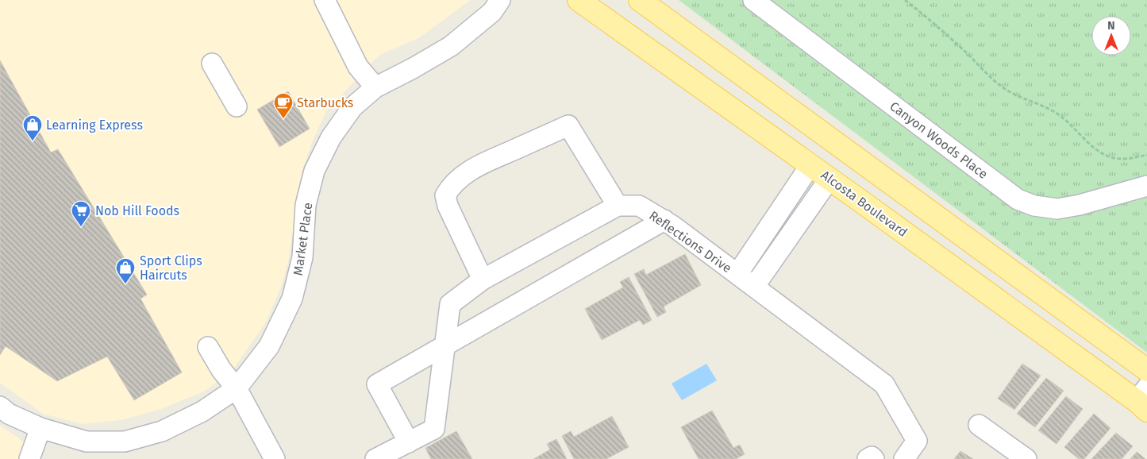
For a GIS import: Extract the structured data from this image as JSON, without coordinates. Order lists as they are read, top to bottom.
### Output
{
  "streets": {
    "main road": ["Alcosta Boulevard"],
    "street": ["Canyon Woods Place", "Market Place", "Reflections Drive"]
  },
  "places": {
    "cafe": ["Starbucks"],
    "shop": ["Learning Express", "Sport Clips Haircuts"],
    "supermarket": ["Nob Hill Foods"]
  },
  "north": "top"
}
